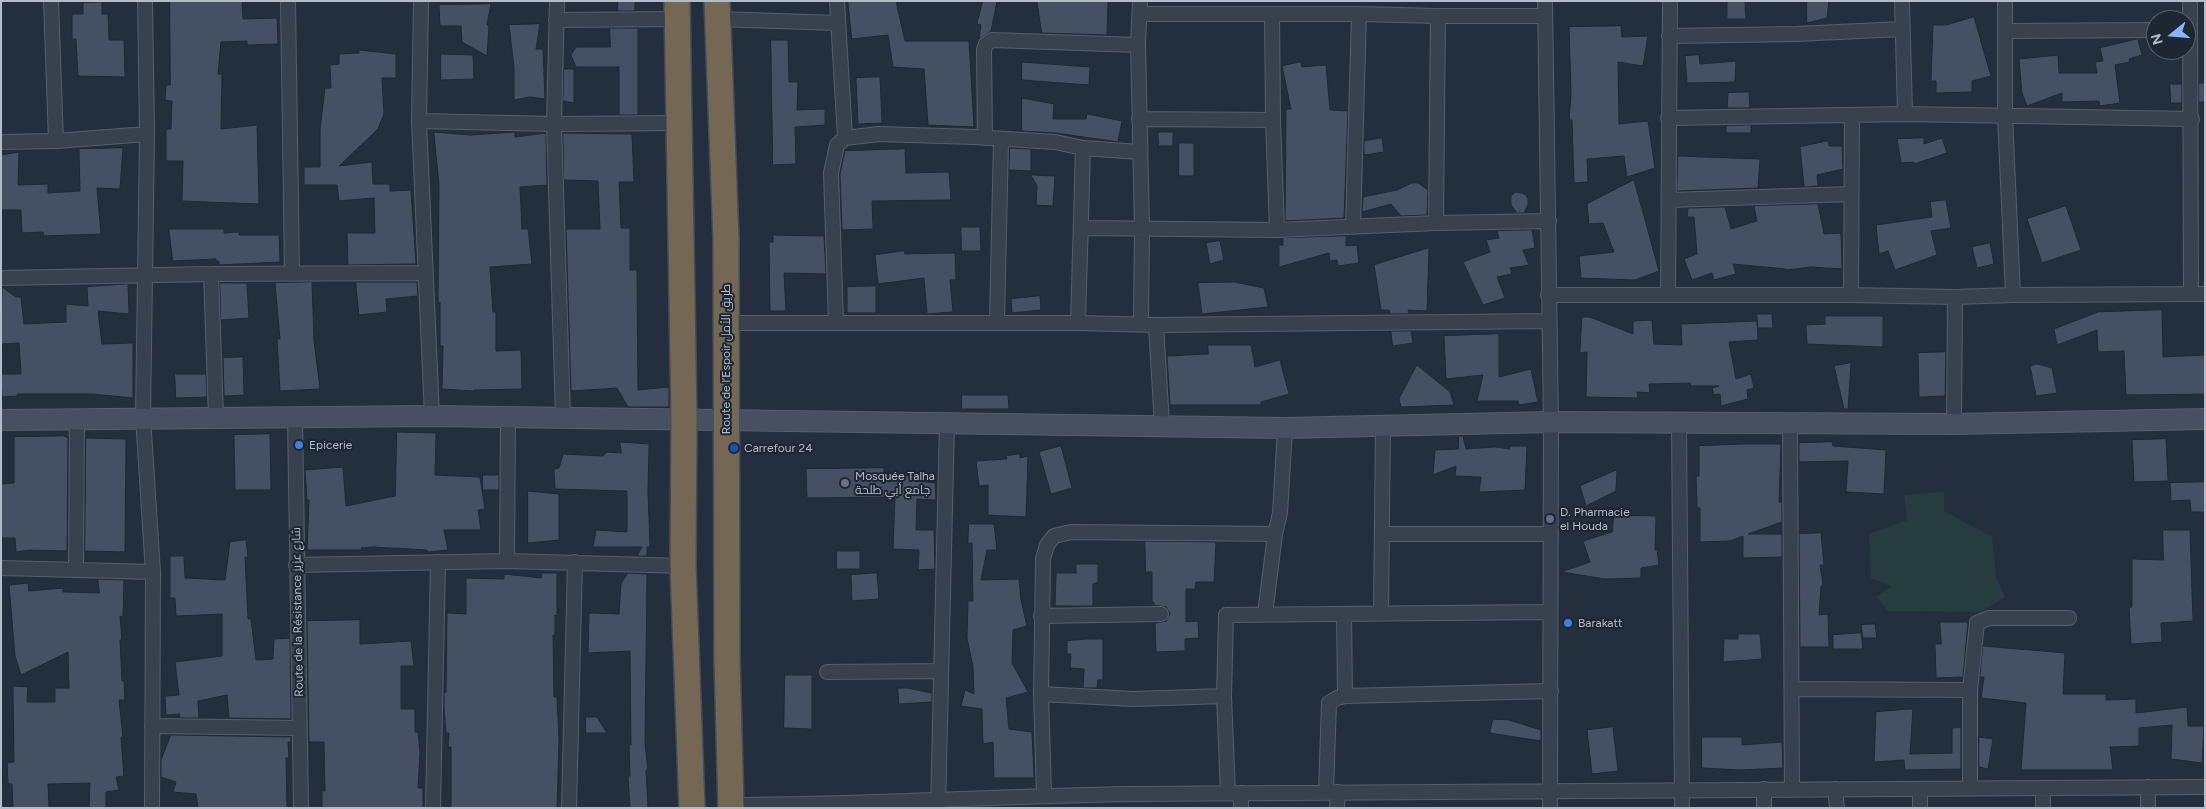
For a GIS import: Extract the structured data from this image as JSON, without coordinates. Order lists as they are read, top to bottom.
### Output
{
  "streets": {
    "highway": ["Route de l’Espoir طريق الأمل"],
    "street": ["Route de la Résistance شارع عزيز"]
  },
  "places": [
    "Epicerie",
    "Carrefour 24",
    "Mosquée Talha جامع أبي طلحة",
    "D. Pharmacie el Houda",
    "Barakatt"
  ],
  "north": "left"
}
